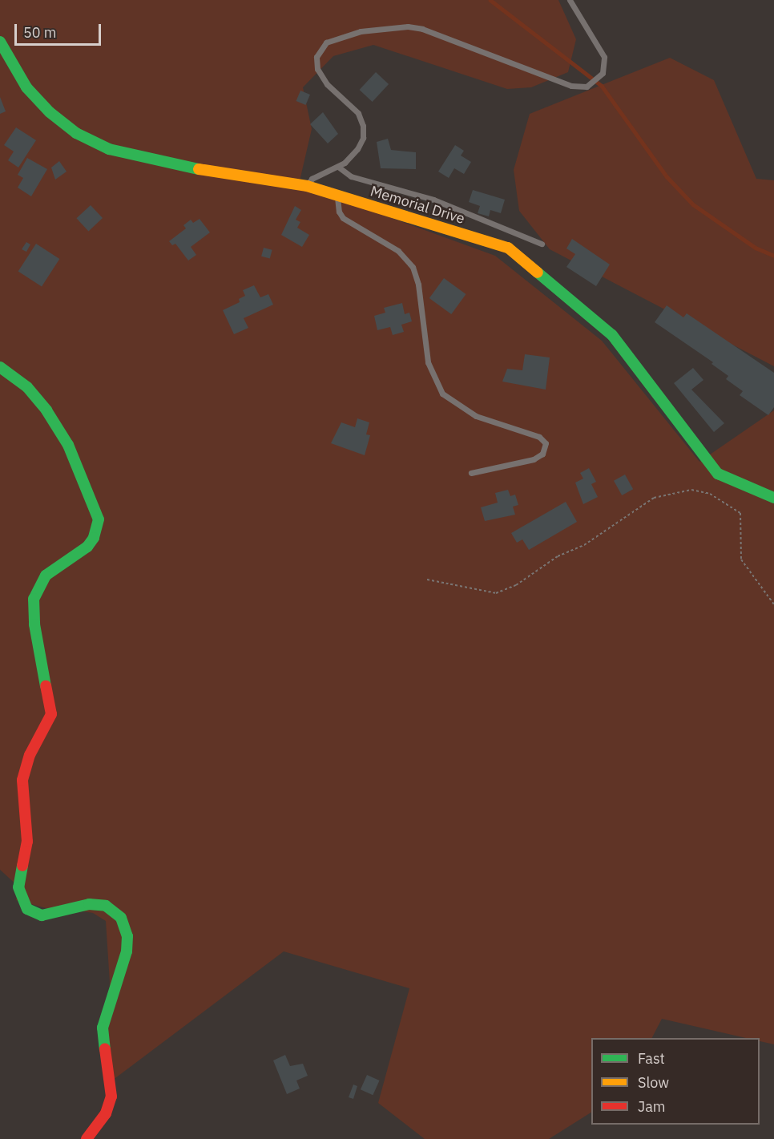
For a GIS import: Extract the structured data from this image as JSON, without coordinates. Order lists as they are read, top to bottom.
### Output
{
  "streets": {
    "street": ["Memorial Drive"]
  },
  "legend": ["Fast", "Slow", "Jam"],
  "scale_bar": "50 m"
}
